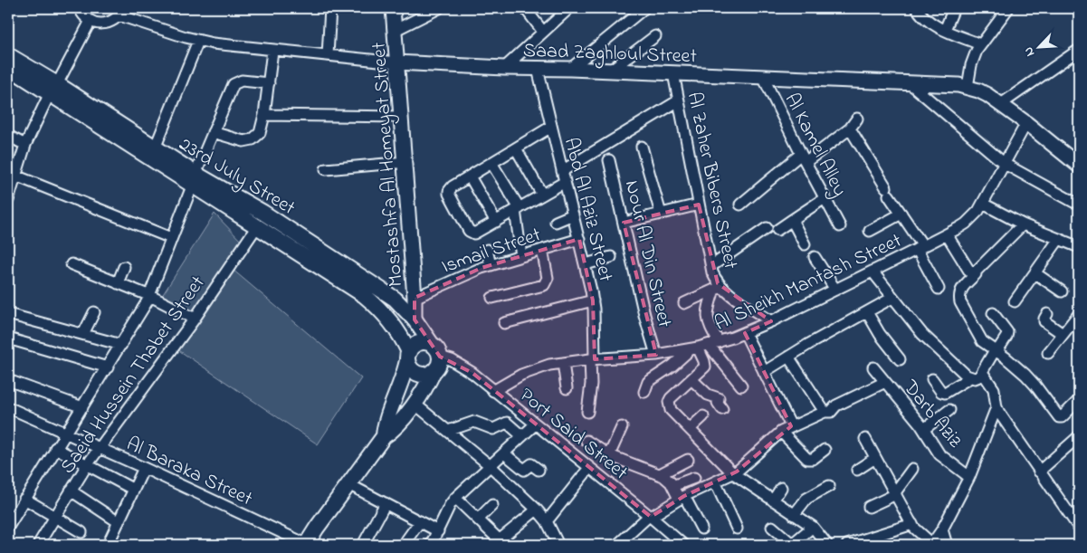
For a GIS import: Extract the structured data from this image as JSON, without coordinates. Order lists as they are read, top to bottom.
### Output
{
  "streets": {
    "main road": ["23rd July Street"],
    "street": [
      "Saad Zaghloul Street",
      "Al Kamel Alley",
      "Mostashfa Al Homeyat Street",
      "Al Zaher Bibers Street",
      "Abd Al Aziz Street",
      "Ismail Street",
      "Nour Al Din Street",
      "Al Sheikh Mantash Street",
      "Saeid Hussein Thabet Street",
      "Darb Aziz",
      "Port Said Street",
      "Al Baraka Street"
    ]
  },
  "crossings": [
    ["Saad Zaghloul Street", "Al Kamel Alley"],
    ["Saad Zaghloul Street", "Mostashfa Al Homeyat Street"],
    ["Saad Zaghloul Street", "Al Zaher Bibers Street"],
    ["Saad Zaghloul Street", "Abd Al Aziz Street"],
    ["Saad Zaghloul Street", "Al Sheikh Mantash Street"],
    ["Mostashfa Al Homeyat Street", "23rd July Street"],
    ["Mostashfa Al Homeyat Street", "Ismail Street"],
    ["23rd July Street", "Saeid Hussein Thabet Street"],
    ["23rd July Street", "Port Said Street"],
    ["Al Zaher Bibers Street", "Al Sheikh Mantash Street"],
    ["Abd Al Aziz Street", "Ismail Street"],
    ["Abd Al Aziz Street", "Al Sheikh Mantash Street"],
    ["Nour Al Din Street", "Al Sheikh Mantash Street"],
    ["Al Sheikh Mantash Street", "Port Said Street"],
    ["Saeid Hussein Thabet Street", "Al Baraka Street"]
  ],
  "north": "bottom left"
}
